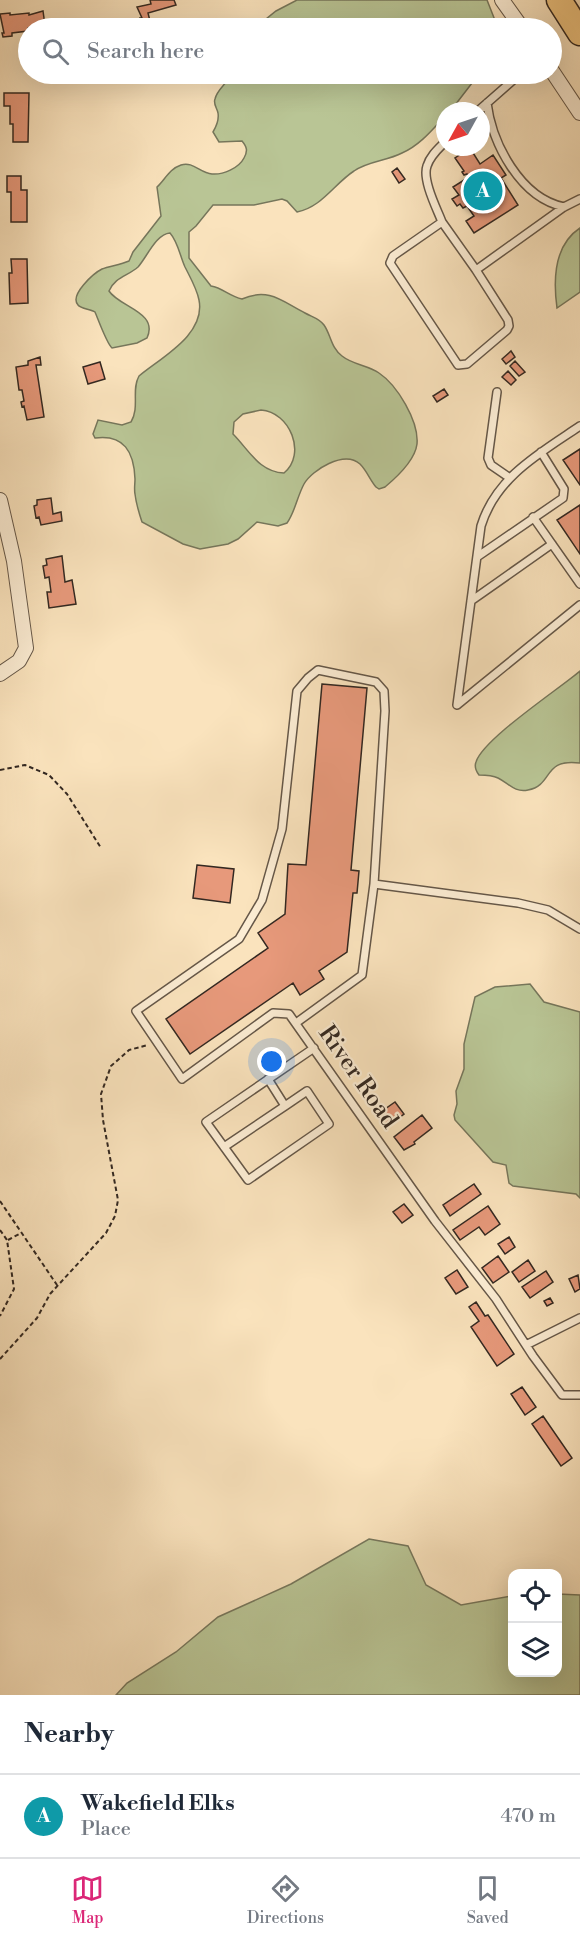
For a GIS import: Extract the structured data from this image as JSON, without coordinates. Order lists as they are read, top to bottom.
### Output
{
  "streets": {
    "lane": ["River Road"]
  },
  "north": "bottom left",
  "page": {
    "search": "Search here",
    "pins": "A",
    "heading": "Nearby",
    "list": [
      {
        "mark": "A",
        "name": "Wakefield Elks",
        "note": "Place",
        "value": "470 m"
      }
    ],
    "nav": ["Map", "Directions", "Saved"]
  }
}
